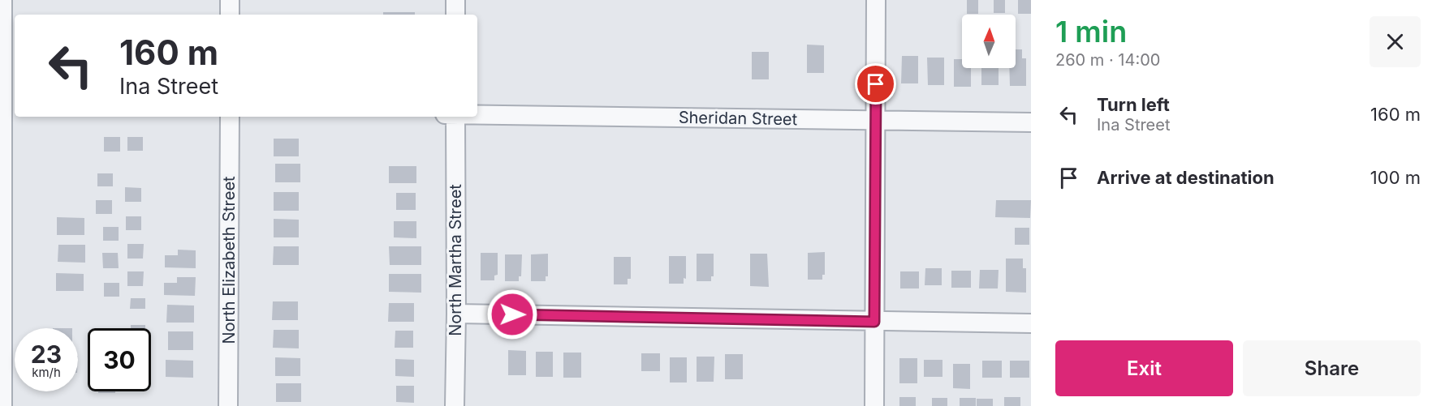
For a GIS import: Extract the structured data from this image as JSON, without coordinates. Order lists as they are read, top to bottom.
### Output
{
  "streets": {
    "street": ["Sheridan Street", "North Elizabeth Street", "North Martha Street"]
  },
  "north": "top",
  "page": {
    "heading": ["1 min", "260 m · 14:00"],
    "turn": ["160 m", "Ina Street"],
    "list": [
      {
        "name": "Turn left",
        "note": "Ina Street",
        "value": "160 m"
      },
      {
        "name": "Arrive at destination",
        "value": "100 m"
      }
    ],
    "speed": "23 km/h",
    "limit": "30",
    "buttons": ["Exit", "Share"]
  }
}
